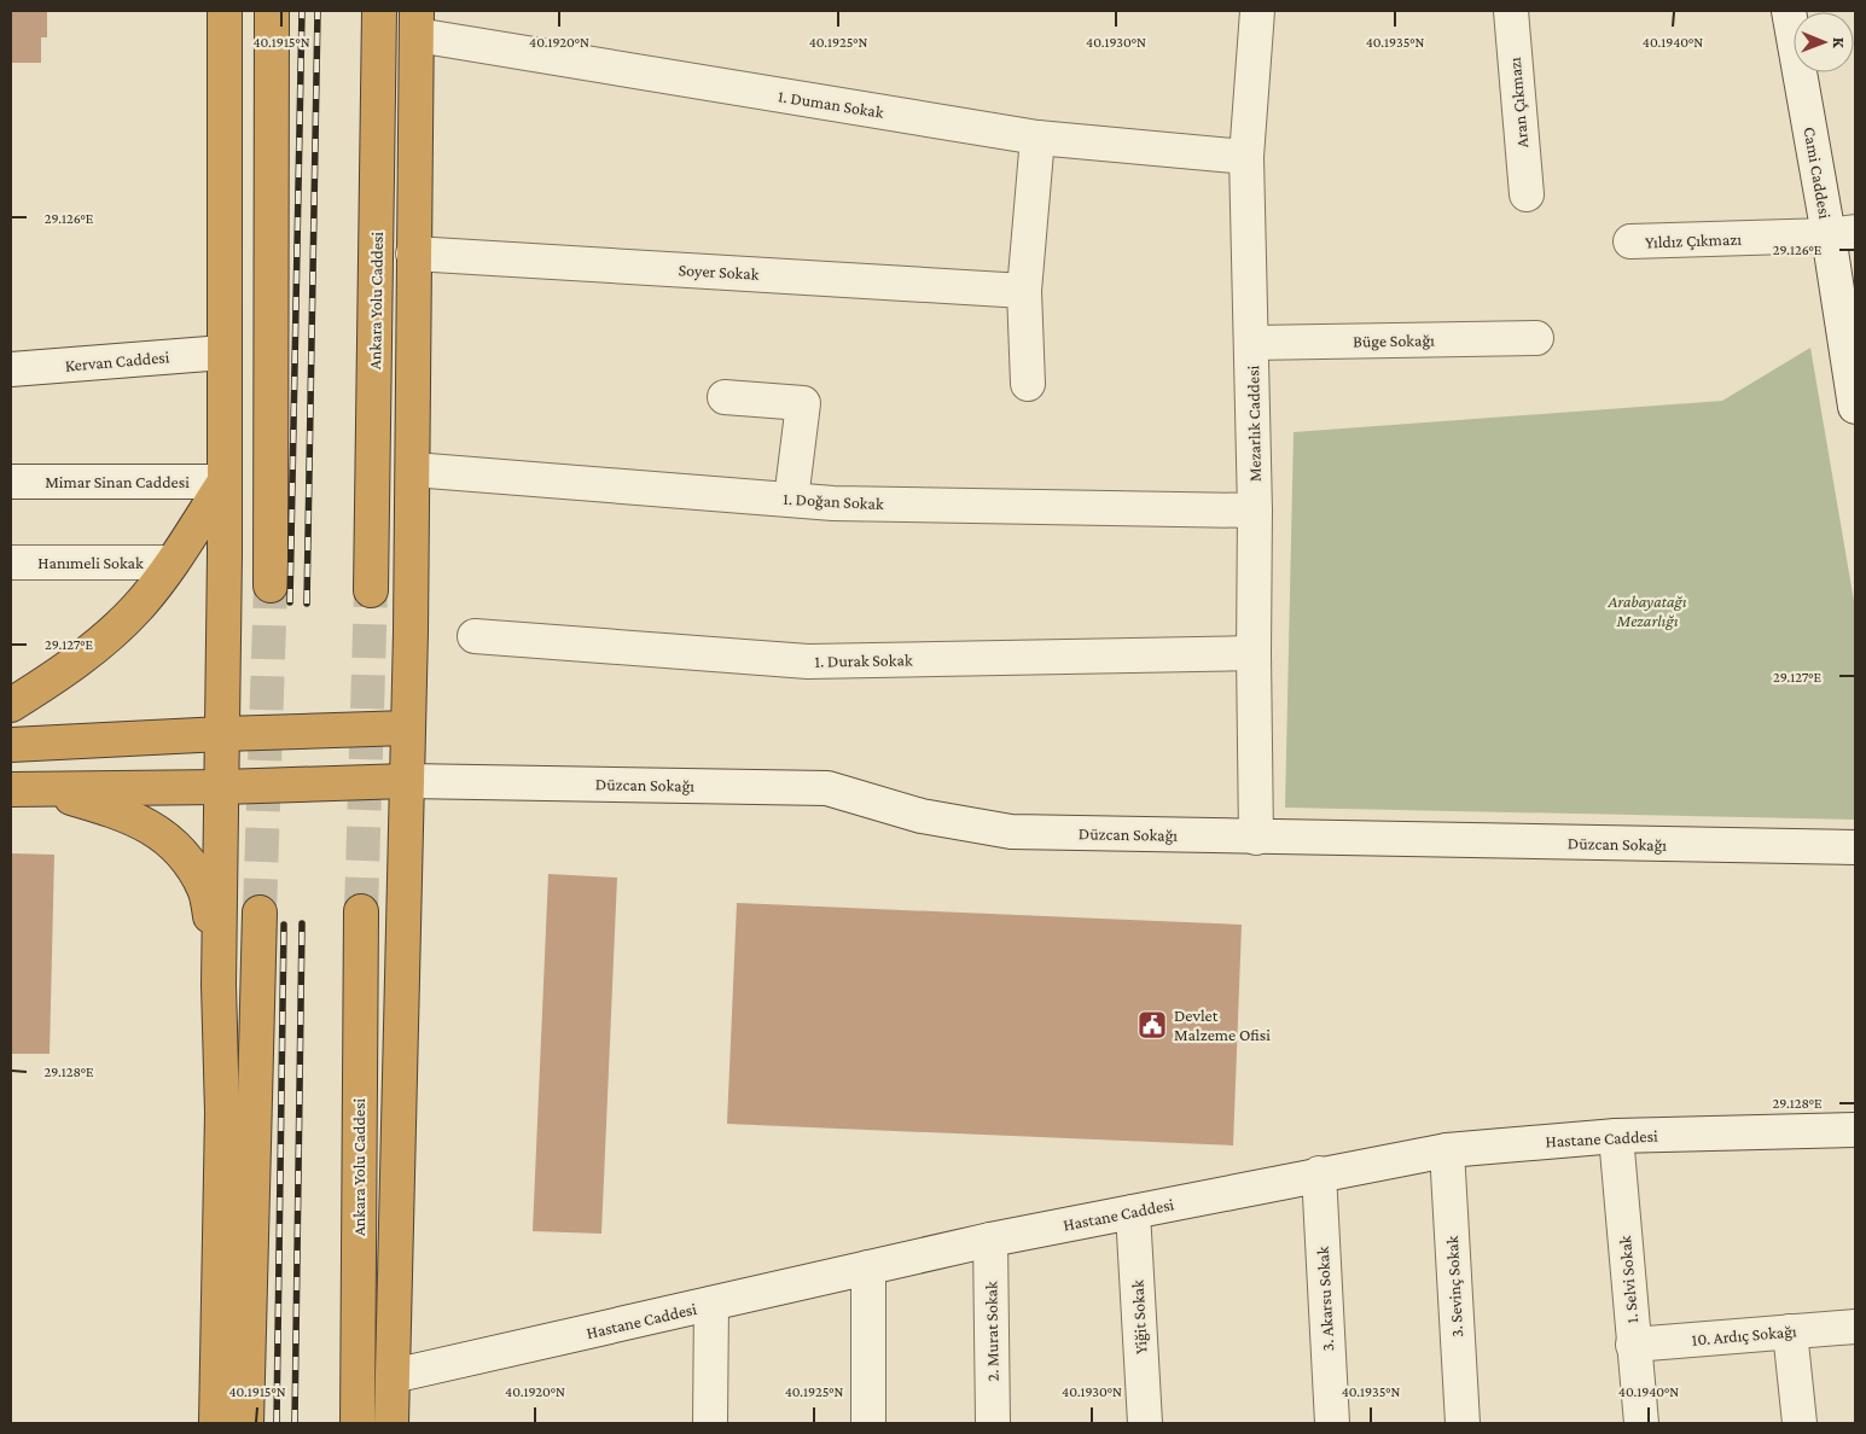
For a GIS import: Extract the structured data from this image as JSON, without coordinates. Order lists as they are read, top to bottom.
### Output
{
  "streets": {
    "highway": ["Ankara Yolu Caddesi"],
    "street": [
      "Aran Çıkmazı",
      "1. Duman Sokak",
      "Cami Caddesi",
      "Yıldız Çıkmazı",
      "Soyer Sokak",
      "Büge Sokağı",
      "Kervan Caddesi",
      "Mezarlık Caddesi",
      "Mimar Sinan Caddesi",
      "1. Doğan Sokak",
      "Hanımeli Sokak",
      "1. Durak Sokak",
      "Düzcan Sokağı",
      "Hastane Caddesi",
      "1. Selvi Sokak",
      "3. Sevinç Sokak",
      "3. Akarsu Sokak",
      "Yiğit Sokak",
      "2. Murat Sokak",
      "10. Ardıç Sokağı"
    ]
  },
  "crossings": [
    ["1. Duman Sokak", "Mezarlık Caddesi"],
    ["Cami Caddesi", "Yıldız Çıkmazı"],
    ["Büge Sokağı", "Mezarlık Caddesi"],
    ["Mezarlık Caddesi", "1. Doğan Sokak"],
    ["Mezarlık Caddesi", "1. Durak Sokak"],
    ["Mezarlık Caddesi", "Düzcan Sokağı"],
    ["Hastane Caddesi", "1. Selvi Sokak"],
    ["Hastane Caddesi", "3. Sevinç Sokak"],
    ["Hastane Caddesi", "3. Akarsu Sokak"],
    ["Hastane Caddesi", "Yiğit Sokak"],
    ["Hastane Caddesi", "2. Murat Sokak"],
    ["1. Selvi Sokak", "10. Ardıç Sokağı"]
  ],
  "parks": ["Arabayatağı Mezarlığı"],
  "places": {
    "public building": ["Devlet Malzeme Ofisi"]
  },
  "north": "right",
  "coordinates": [
    "40.1915°N",
    "40.1920°N",
    "40.1925°N",
    "40.1930°N",
    "40.1935°N",
    "40.1940°N",
    "29.126°E",
    "29.127°E",
    "29.128°E"
  ]
}
